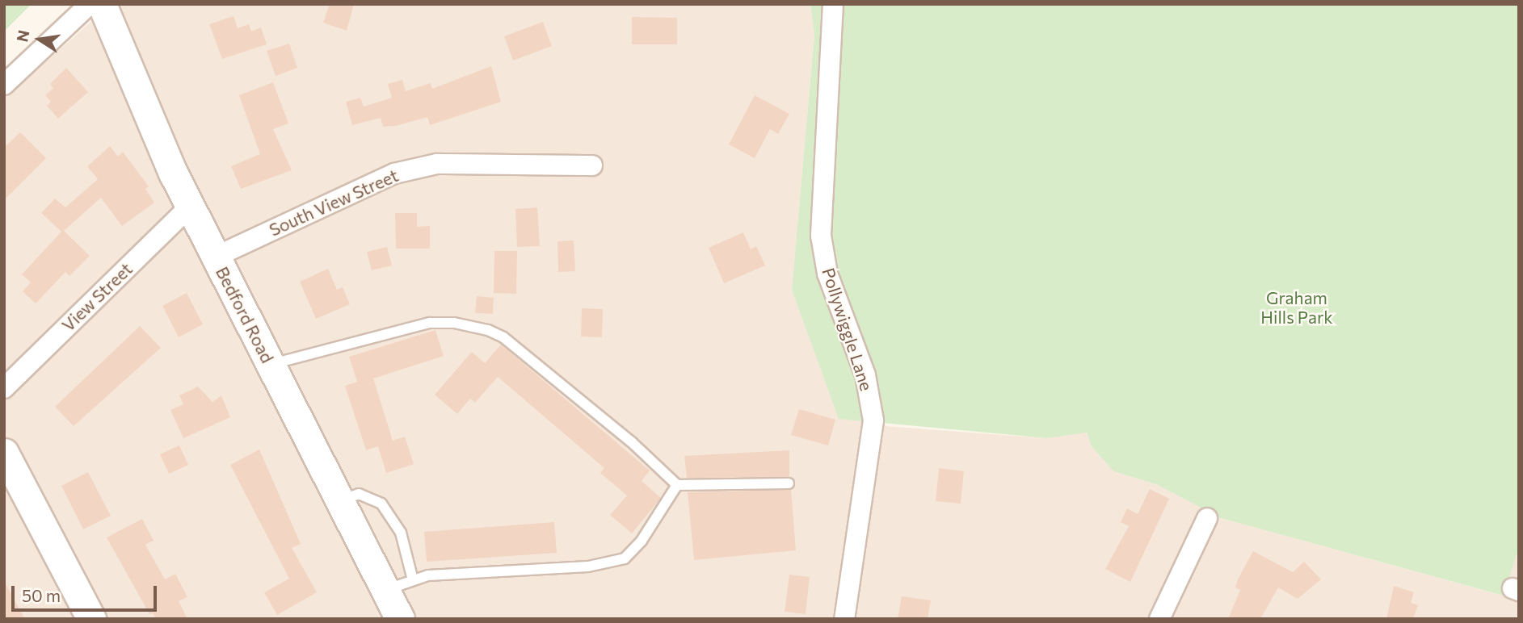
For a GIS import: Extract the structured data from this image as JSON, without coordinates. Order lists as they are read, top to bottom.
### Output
{
  "streets": {
    "main road": ["Bedford Road"],
    "street": ["South View Street", "View Street", "Pollywiggle Lane"]
  },
  "crossings": [
    ["South View Street", "Bedford Road"],
    ["View Street", "Bedford Road"]
  ],
  "parks": ["Graham Hills Park"],
  "scale_bar": "50 m",
  "north": "left"
}
